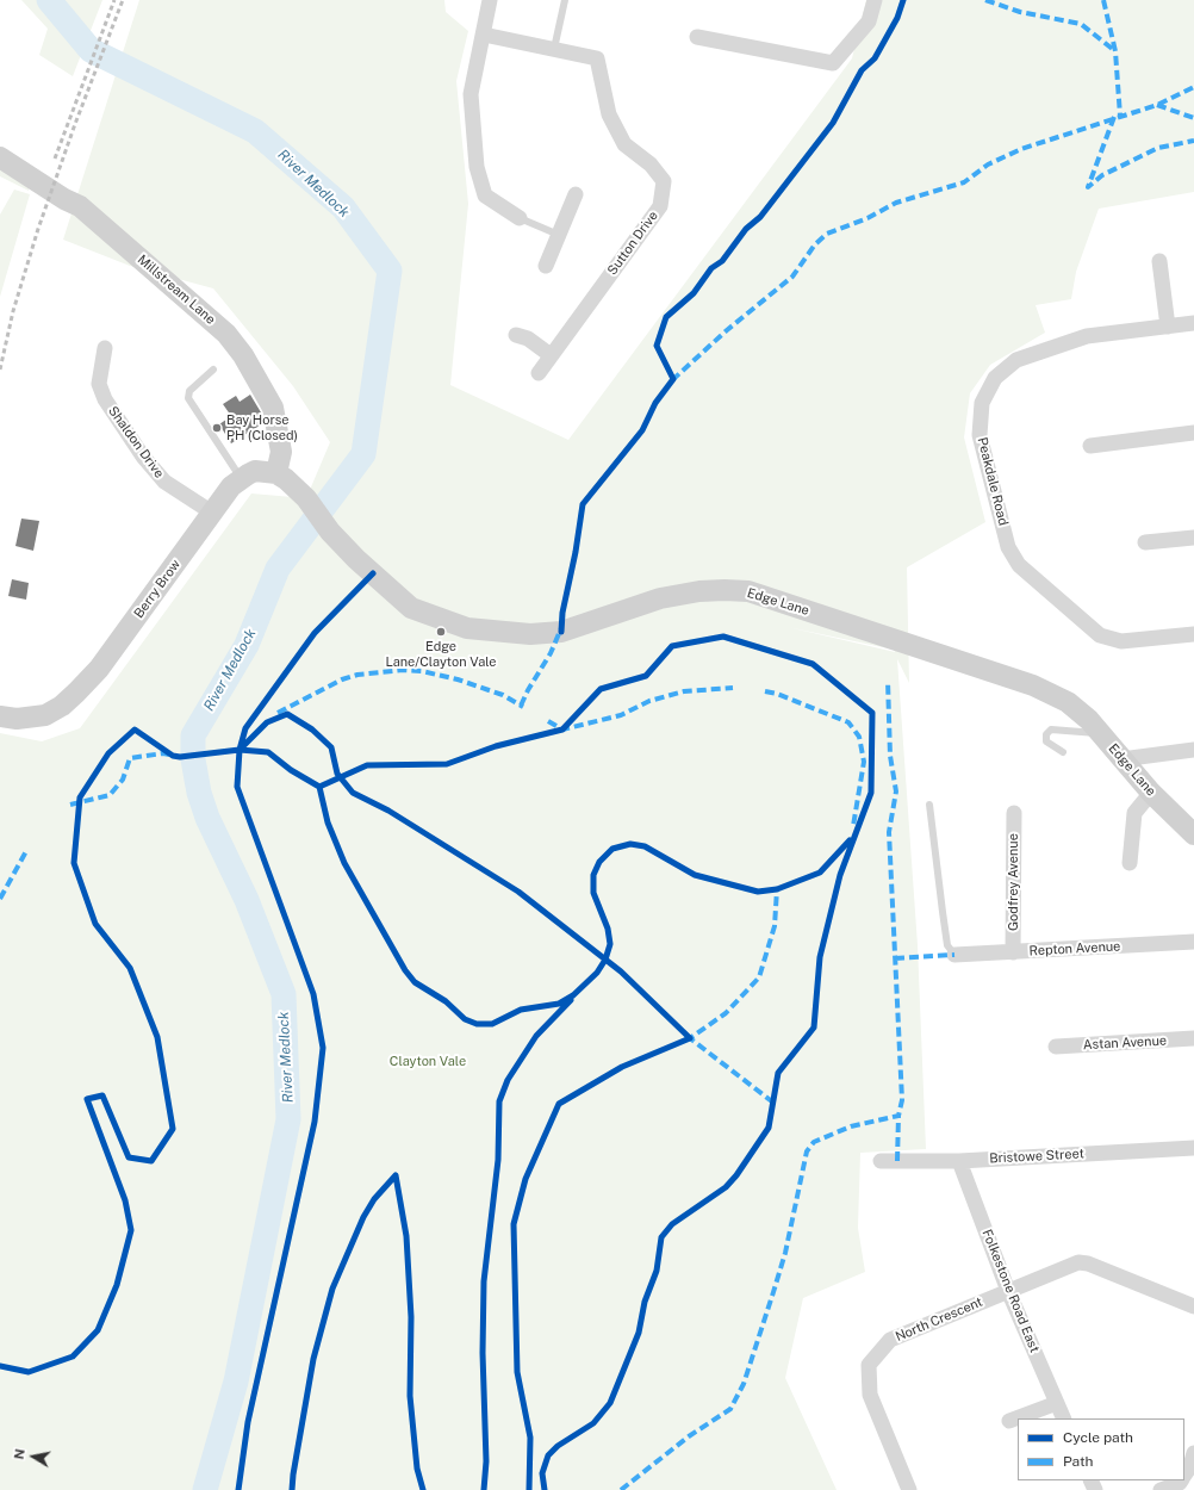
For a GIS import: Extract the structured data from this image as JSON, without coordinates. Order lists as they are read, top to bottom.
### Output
{
  "streets": {
    "street": [
      "Sutton Drive",
      "Millstream Lane",
      "Shaldon Drive",
      "Peakdale Road",
      "Berry Brow",
      "Edge Lane",
      "Godfrey Avenue",
      "Repton Avenue",
      "Astan Avenue",
      "Bristowe Street",
      "Folkestone Road East",
      "North Crescent"
    ]
  },
  "crossings": [
    ["Millstream Lane", "Edge Lane"],
    ["Shaldon Drive", "Berry Brow"],
    ["Godfrey Avenue", "Repton Avenue"],
    ["Bristowe Street", "Folkestone Road East"],
    ["Folkestone Road East", "North Crescent"]
  ],
  "water": ["River Medlock"],
  "parks": ["Clayton Vale"],
  "places": ["Bay Horse PH (Closed)", "Edge Lane/Clayton Vale"],
  "legend": ["Cycle path", "Path"],
  "north": "left"
}
